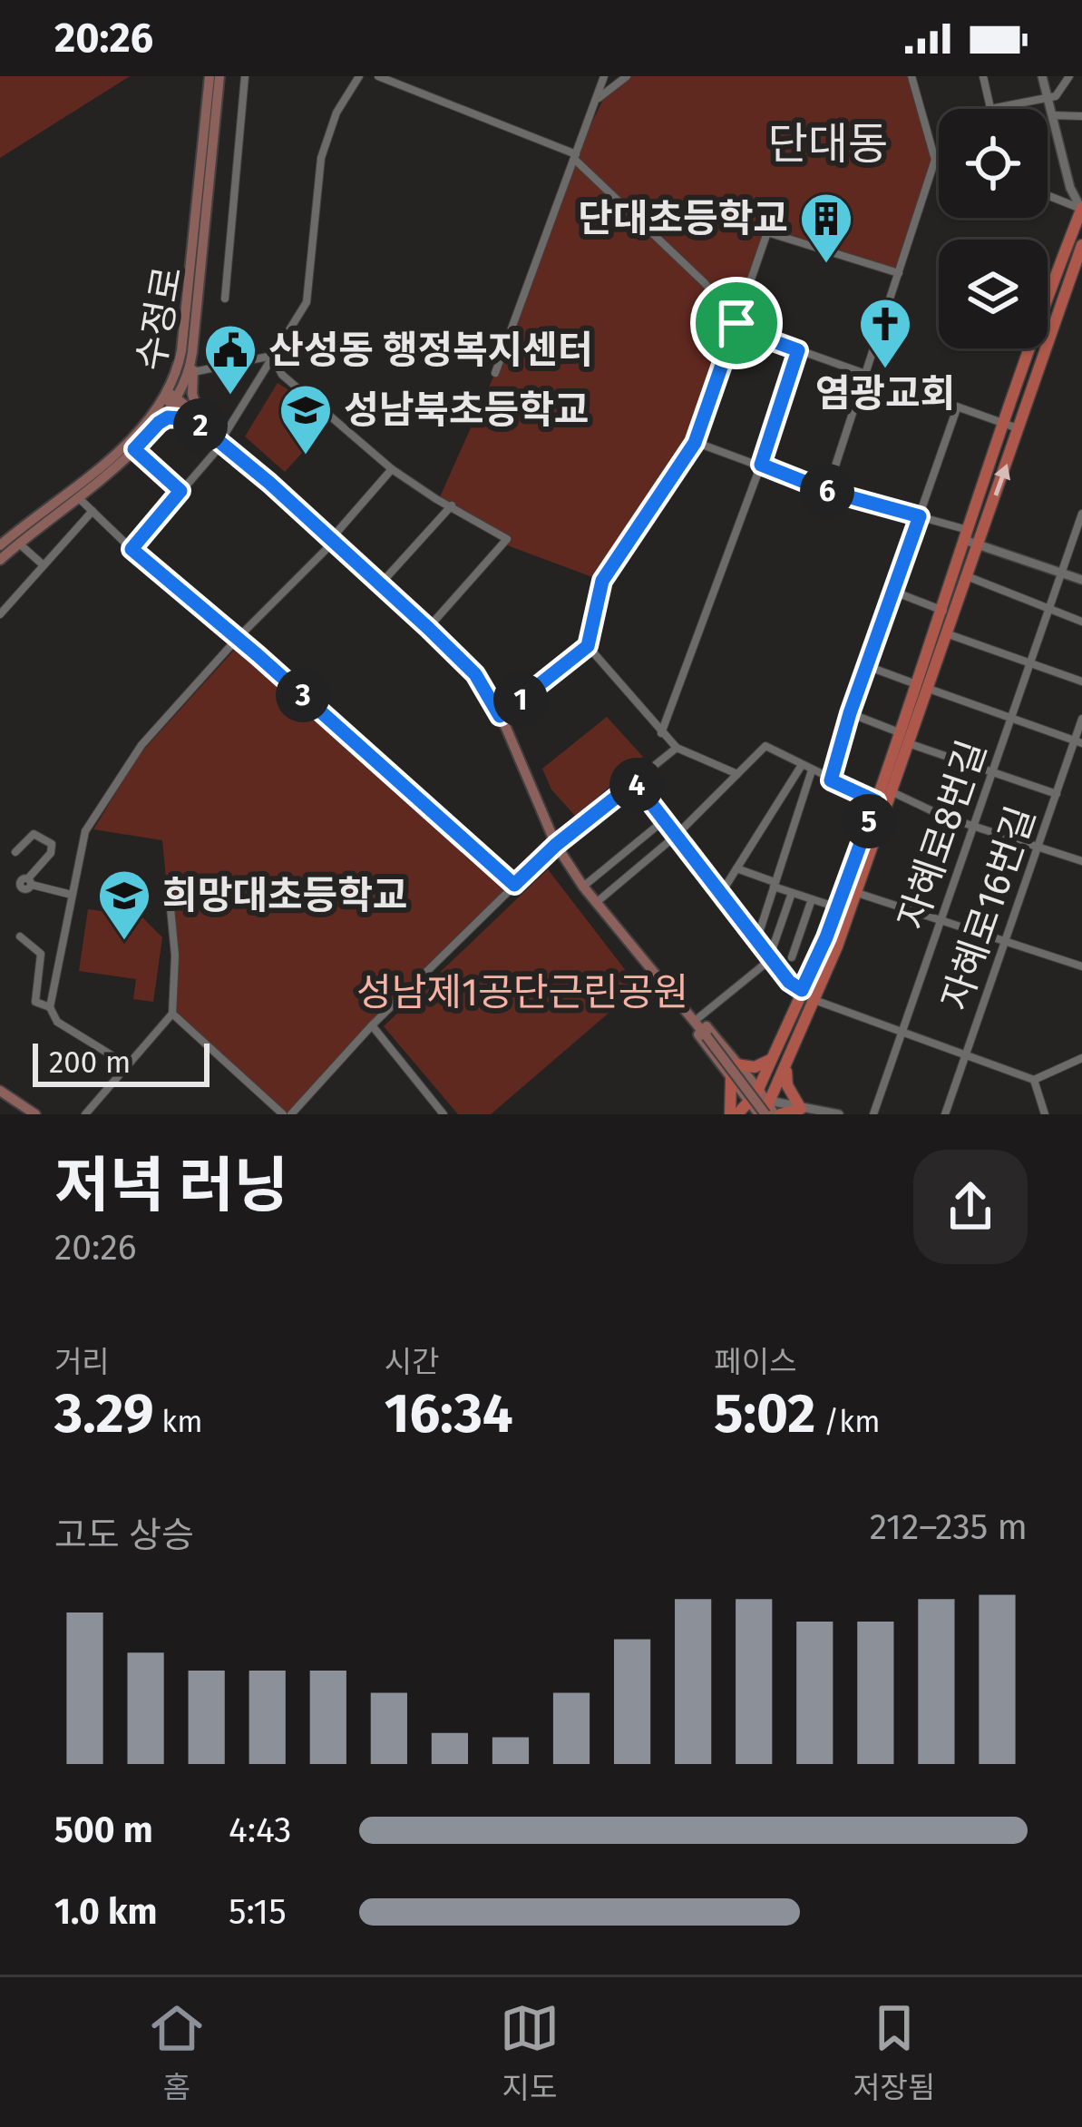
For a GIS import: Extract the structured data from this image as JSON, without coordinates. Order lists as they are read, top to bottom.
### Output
{
  "streets": {
    "main road": ["수정로"],
    "street": ["자혜로8번길", "자혜로16번길"]
  },
  "districts": ["단대동"],
  "parks": ["성남제1공단근린공원"],
  "places": {
    "building": ["단대초등학교"],
    "church": ["염광교회"],
    "public building": ["산성동 행정복지센터"],
    "school or university": ["성남북초등학교", "희망대초등학교"]
  },
  "scale_bar": "200 m",
  "page": {
    "status": "20:26",
    "pins": [
      "2",
      "6",
      "3",
      "1",
      "4",
      "5"
    ],
    "scale": "200 m",
    "heading": ["저녁 러닝", "20:26"],
    "stats": [
      ["거리", "3.29 km"],
      ["시간", "16:34"],
      ["페이스", "5:02 /km"]
    ],
    "chart": ["고도 상승", "212–235 m"],
    "list": [
      {
        "name": "500 m",
        "note": "4:43"
      },
      {
        "name": "1.0 km",
        "note": "5:15"
      }
    ],
    "tabs": ["홈", "지도", "저장됨"]
  }
}
